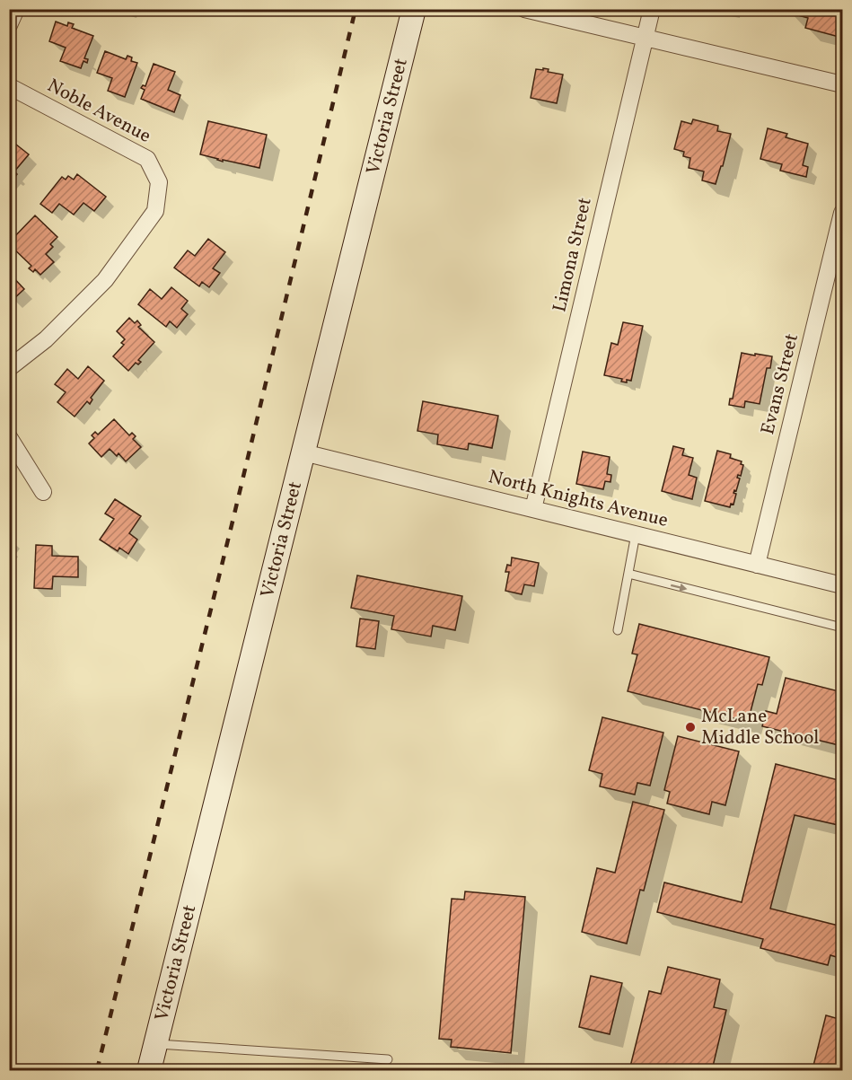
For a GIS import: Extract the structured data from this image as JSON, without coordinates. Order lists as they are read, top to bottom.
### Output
{
  "streets": {
    "street": [
      "Noble Avenue",
      "Victoria Street",
      "Limona Street",
      "Evans Street",
      "North Knights Avenue"
    ]
  },
  "crossings": [
    ["Victoria Street", "North Knights Avenue"],
    ["Limona Street", "North Knights Avenue"],
    ["Evans Street", "North Knights Avenue"]
  ],
  "places": ["McLane Middle School"]
}
